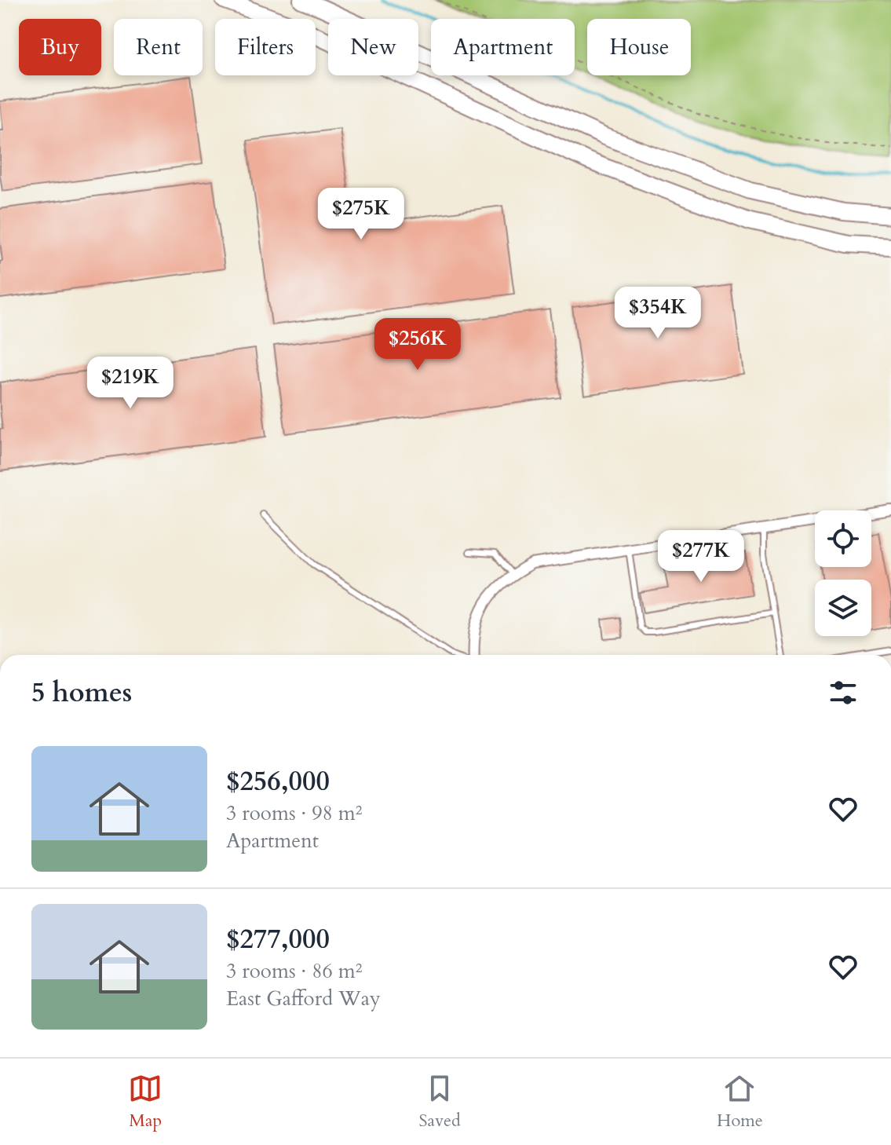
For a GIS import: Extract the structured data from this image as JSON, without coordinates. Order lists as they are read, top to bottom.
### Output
{
  "page": {
    "chip": [
      "Buy",
      "Rent",
      "Filters",
      "New",
      "Apartment",
      "House"
    ],
    "price": [
      "$275K",
      "$354K",
      "$256K",
      "$219K",
      "$277K"
    ],
    "heading": "5 homes",
    "list": [
      {
        "name": "$256,000",
        "note": "3 rooms · 98 m² · Apartment"
      },
      {
        "name": "$277,000",
        "note": "3 rooms · 86 m² · East Gafford Way"
      }
    ],
    "tabs": ["Map", "Saved", "Home"]
  }
}
